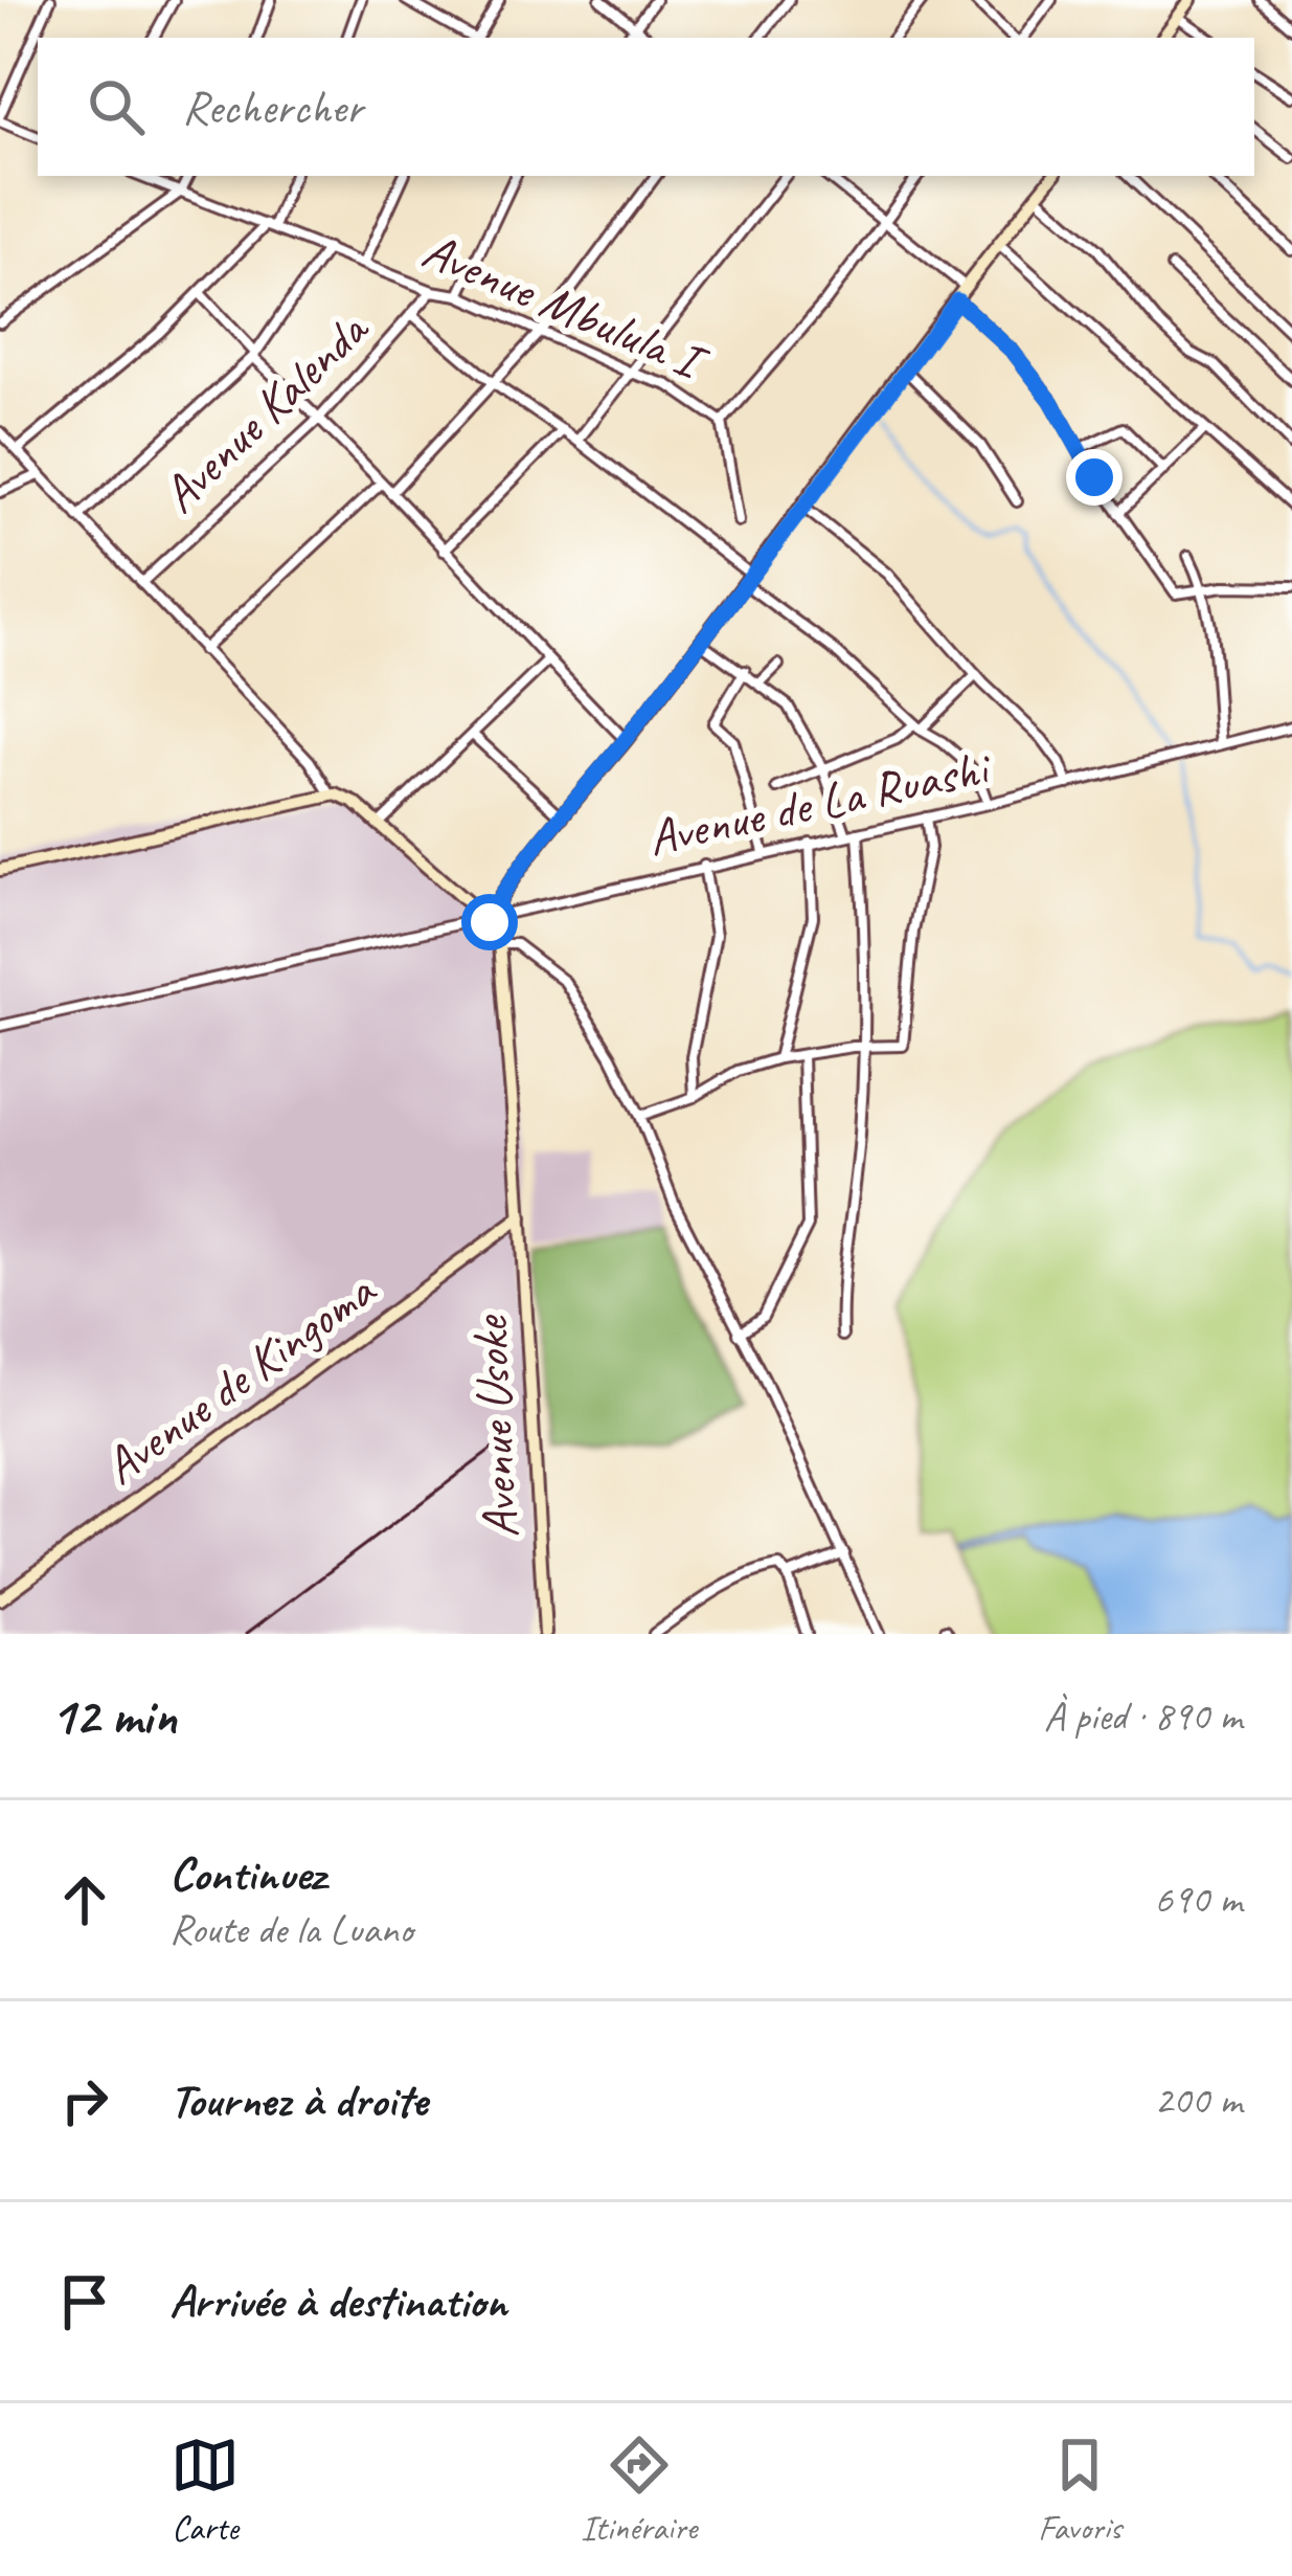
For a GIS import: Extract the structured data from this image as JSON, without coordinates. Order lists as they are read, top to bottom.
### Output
{
  "streets": {
    "street": [
      "Avenue Mbulula I",
      "Avenue Kalenda",
      "Avenue de La Ruashi",
      "Avenue de Kingoma",
      "Avenue Usoke"
    ]
  },
  "crossings": [
    ["Avenue Mbulula I", "Avenue Kalenda"],
    ["Avenue de La Ruashi", "Avenue Usoke"],
    ["Avenue de Kingoma", "Avenue Usoke"]
  ],
  "page": {
    "search": "Rechercher",
    "heading": ["12 min", "À pied · 890 m"],
    "list": [
      ["Continuez", "Route de la Luano", "690 m"],
      ["Tournez à droite", "200 m"],
      "Arrivée à destination"
    ],
    "nav": ["Carte", "Itinéraire", "Favoris"]
  }
}
